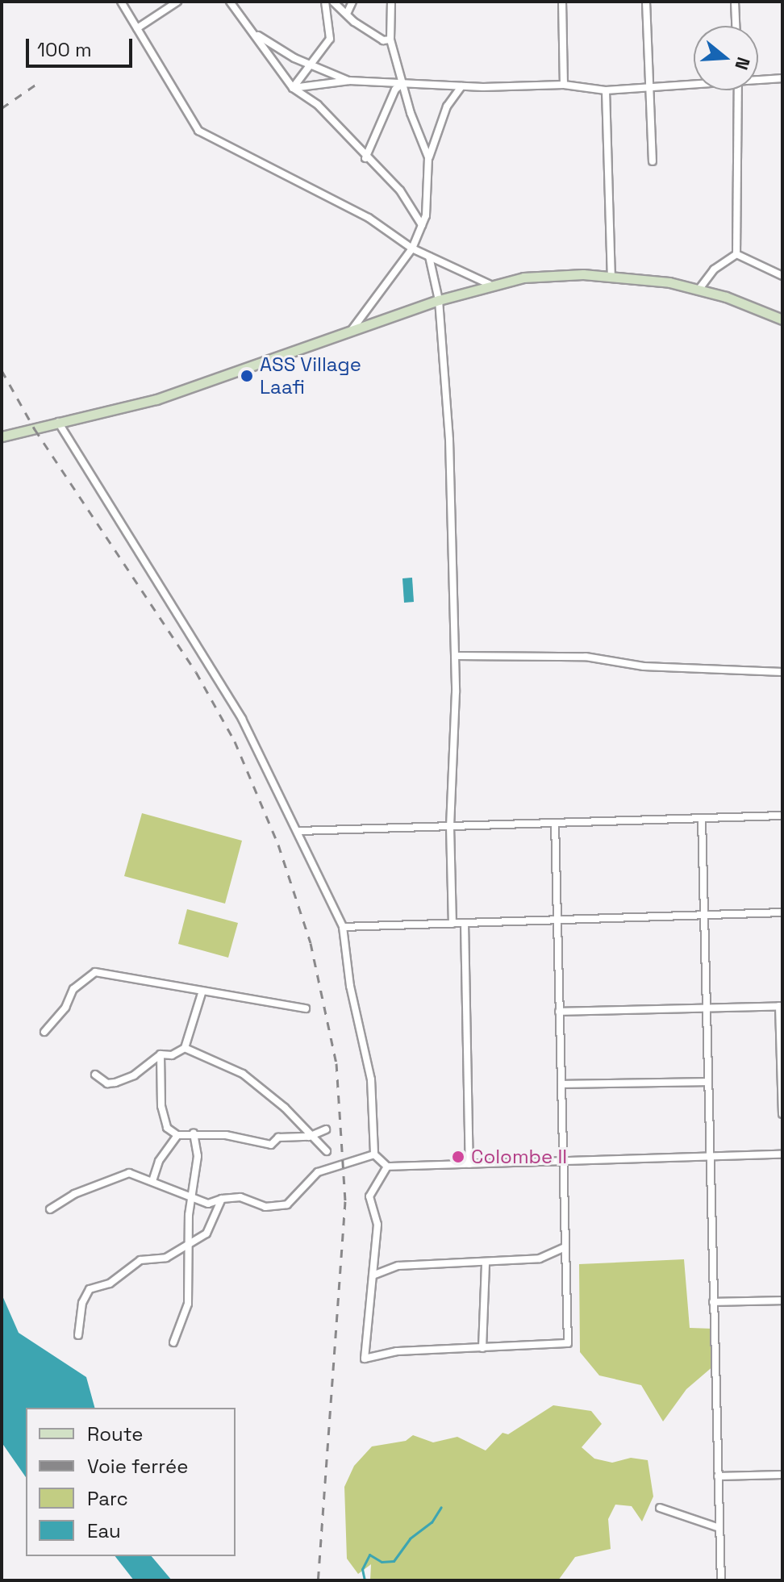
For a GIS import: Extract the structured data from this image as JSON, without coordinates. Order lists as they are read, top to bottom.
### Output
{
  "places": ["ASS Village Laafi", "Colombe II"],
  "legend": [
    "Route",
    "Voie ferrée",
    "Parc",
    "Eau"
  ],
  "scale_bar": "100 m",
  "north": "right"
}
